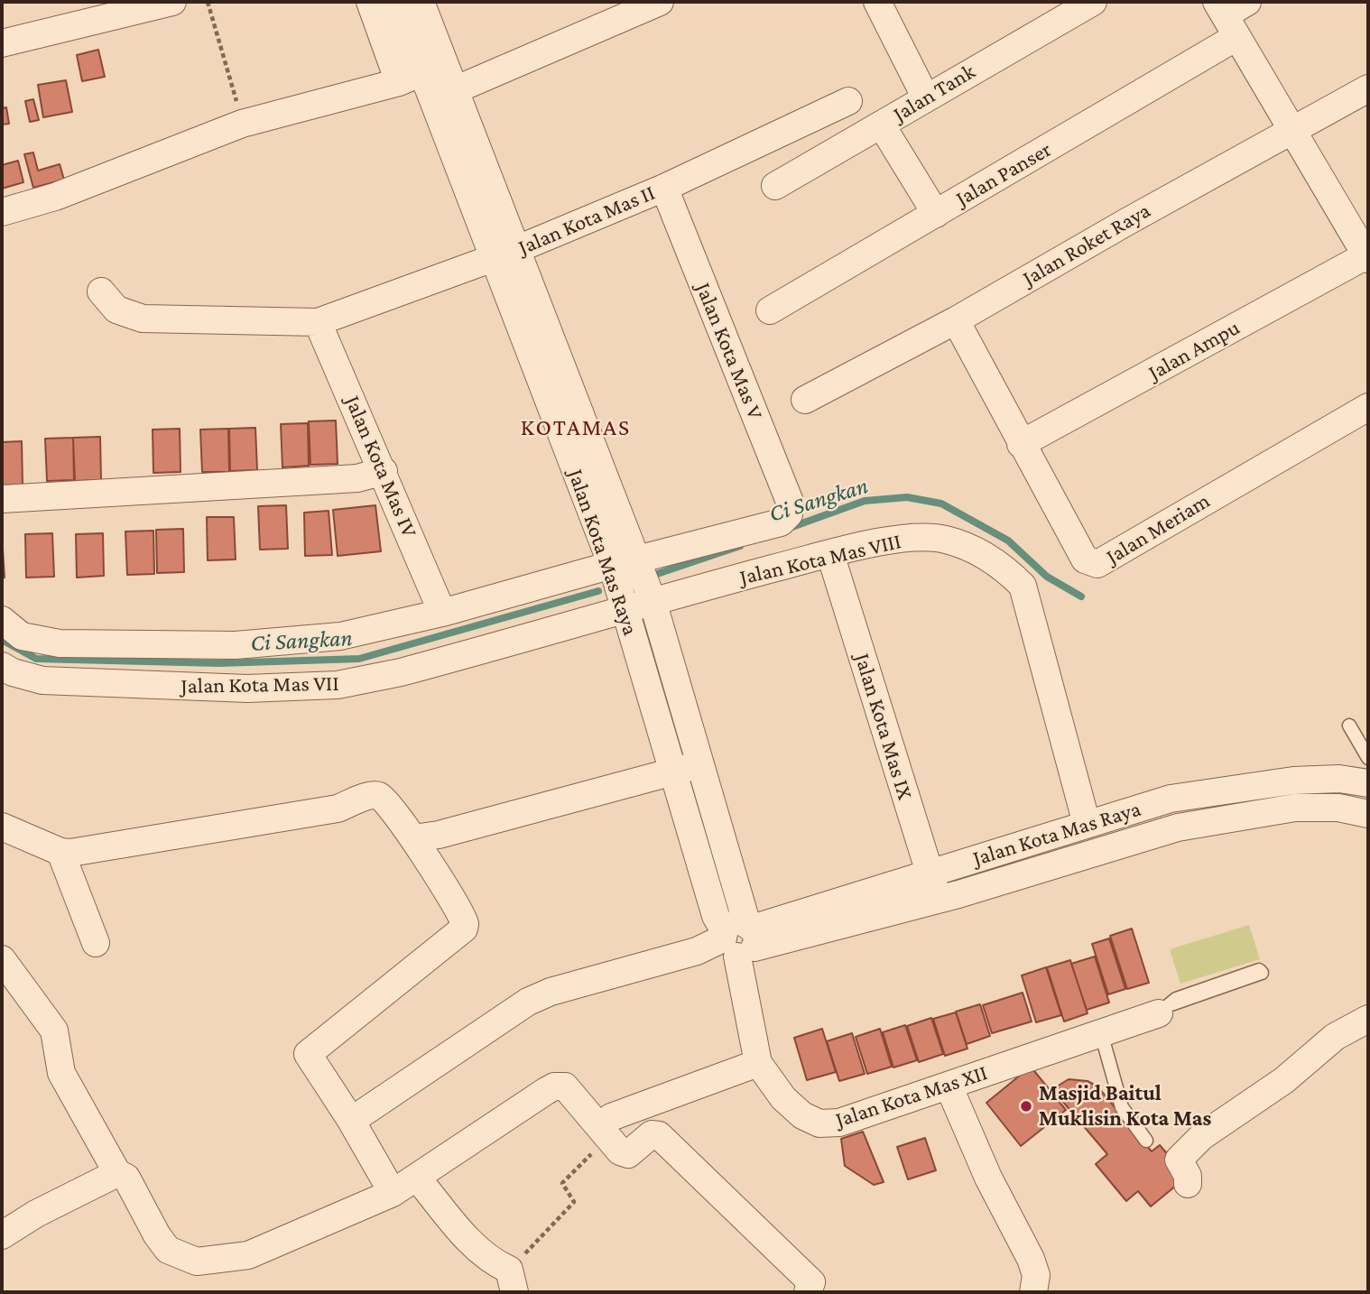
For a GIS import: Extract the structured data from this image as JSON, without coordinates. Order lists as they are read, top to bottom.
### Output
{
  "streets": {
    "street": [
      "Jalan Tank",
      "Jalan Panser",
      "Jalan Kota Mas II",
      "Jalan Roket Raya",
      "Jalan Ampu",
      "Jalan Kota Mas V",
      "Jalan Kota Mas IV",
      "Jalan Meriam",
      "Jalan Kota Mas Raya",
      "Jalan Kota Mas VIII",
      "Jalan Kota Mas VII",
      "Jalan Kota Mas IX",
      "Jalan Kota Mas XII"
    ]
  },
  "crossings": [
    ["Jalan Kota Mas II", "Jalan Kota Mas V"],
    ["Jalan Kota Mas II", "Jalan Kota Mas IV"],
    ["Jalan Kota Mas II", "Jalan Kota Mas Raya"],
    ["Jalan Roket Raya", "Jalan Meriam"],
    ["Jalan Ampu", "Jalan Meriam"],
    ["Jalan Kota Mas V", "Jalan Kota Mas Raya"],
    ["Jalan Kota Mas Raya", "Jalan Kota Mas VIII"],
    ["Jalan Kota Mas Raya", "Jalan Kota Mas VII"],
    ["Jalan Kota Mas Raya", "Jalan Kota Mas IX"],
    ["Jalan Kota Mas Raya", "Jalan Kota Mas XII"],
    ["Jalan Kota Mas VIII", "Jalan Kota Mas VII"],
    ["Jalan Kota Mas VIII", "Jalan Kota Mas IX"]
  ],
  "districts": ["KOTAMAS"],
  "water": ["Ci Sangkan"],
  "places": ["Masjid Baitul Muklisin Kota Mas"]
}
